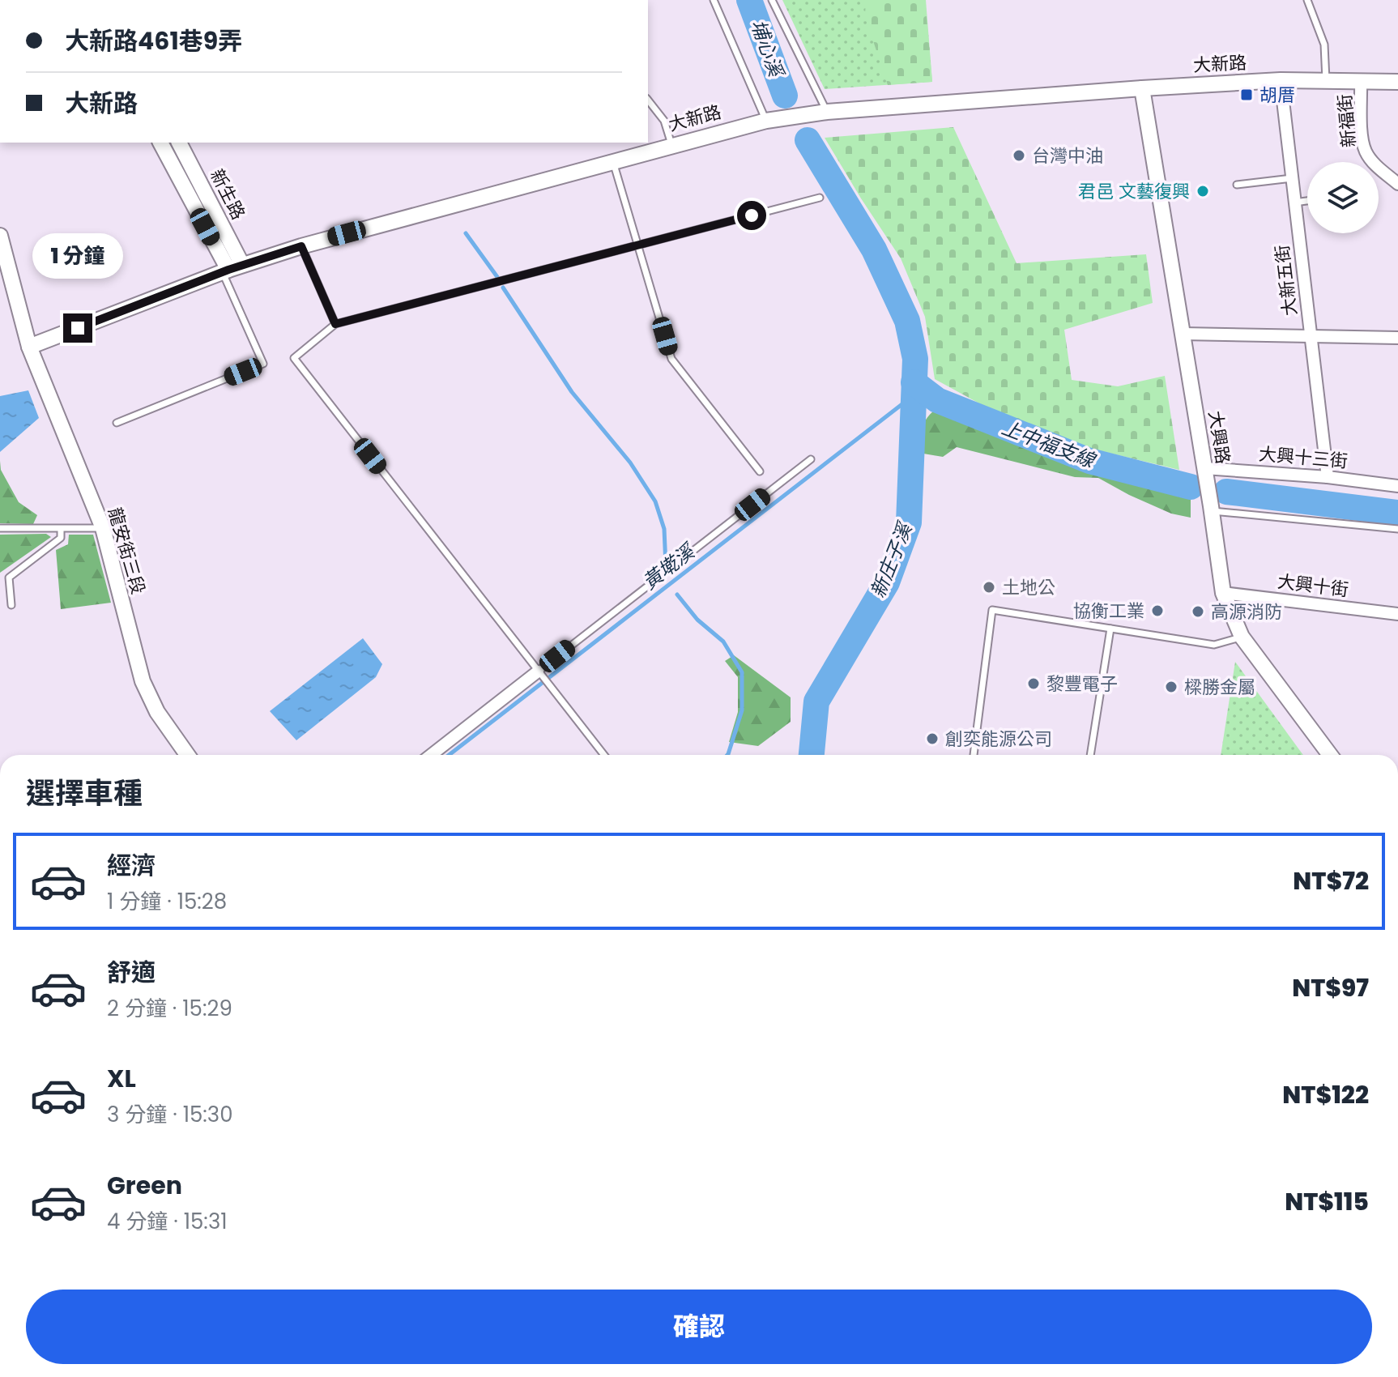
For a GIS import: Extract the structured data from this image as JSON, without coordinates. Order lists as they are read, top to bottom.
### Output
{
  "streets": {
    "street": [
      "大新路",
      "新福街",
      "新生路",
      "大新五街",
      "大興路",
      "大興十三街",
      "龍安街三段",
      "大興十街"
    ]
  },
  "crossings": [
    ["大新路", "新福街"],
    ["大新路", "新生路"],
    ["大新路", "大新五街"],
    ["大新路", "大興路"],
    ["大新路", "龍安街三段"],
    ["大新五街", "大興十三街"],
    ["大興路", "大興十三街"],
    ["大興路", "大興十街"]
  ],
  "water": [
    "埔心溪",
    "上中福支線",
    "新庄子溪",
    "黃墘溪"
  ],
  "places": {
    "transit": ["胡厝"],
    "other": [
      "台灣中油",
      "君邑 文藝復興",
      "土地公",
      "協衡工業",
      "高源消防",
      "黎豐電子",
      "樑勝金屬",
      "創奕能源公司"
    ]
  },
  "page": {
    "banner": ["大新路461巷9弄", "大新路"],
    "bubble": "1 分鐘",
    "heading": "選擇車種",
    "list": [
      {
        "name": "經濟",
        "note": "1 分鐘 · 15:28",
        "value": "NT$72"
      },
      {
        "name": "舒適",
        "note": "2 分鐘 · 15:29",
        "value": "NT$97"
      },
      {
        "name": "XL",
        "note": "3 分鐘 · 15:30",
        "value": "NT$122"
      },
      {
        "name": "Green",
        "note": "4 分鐘 · 15:31",
        "value": "NT$115"
      }
    ],
    "buttons": "確認"
  }
}
